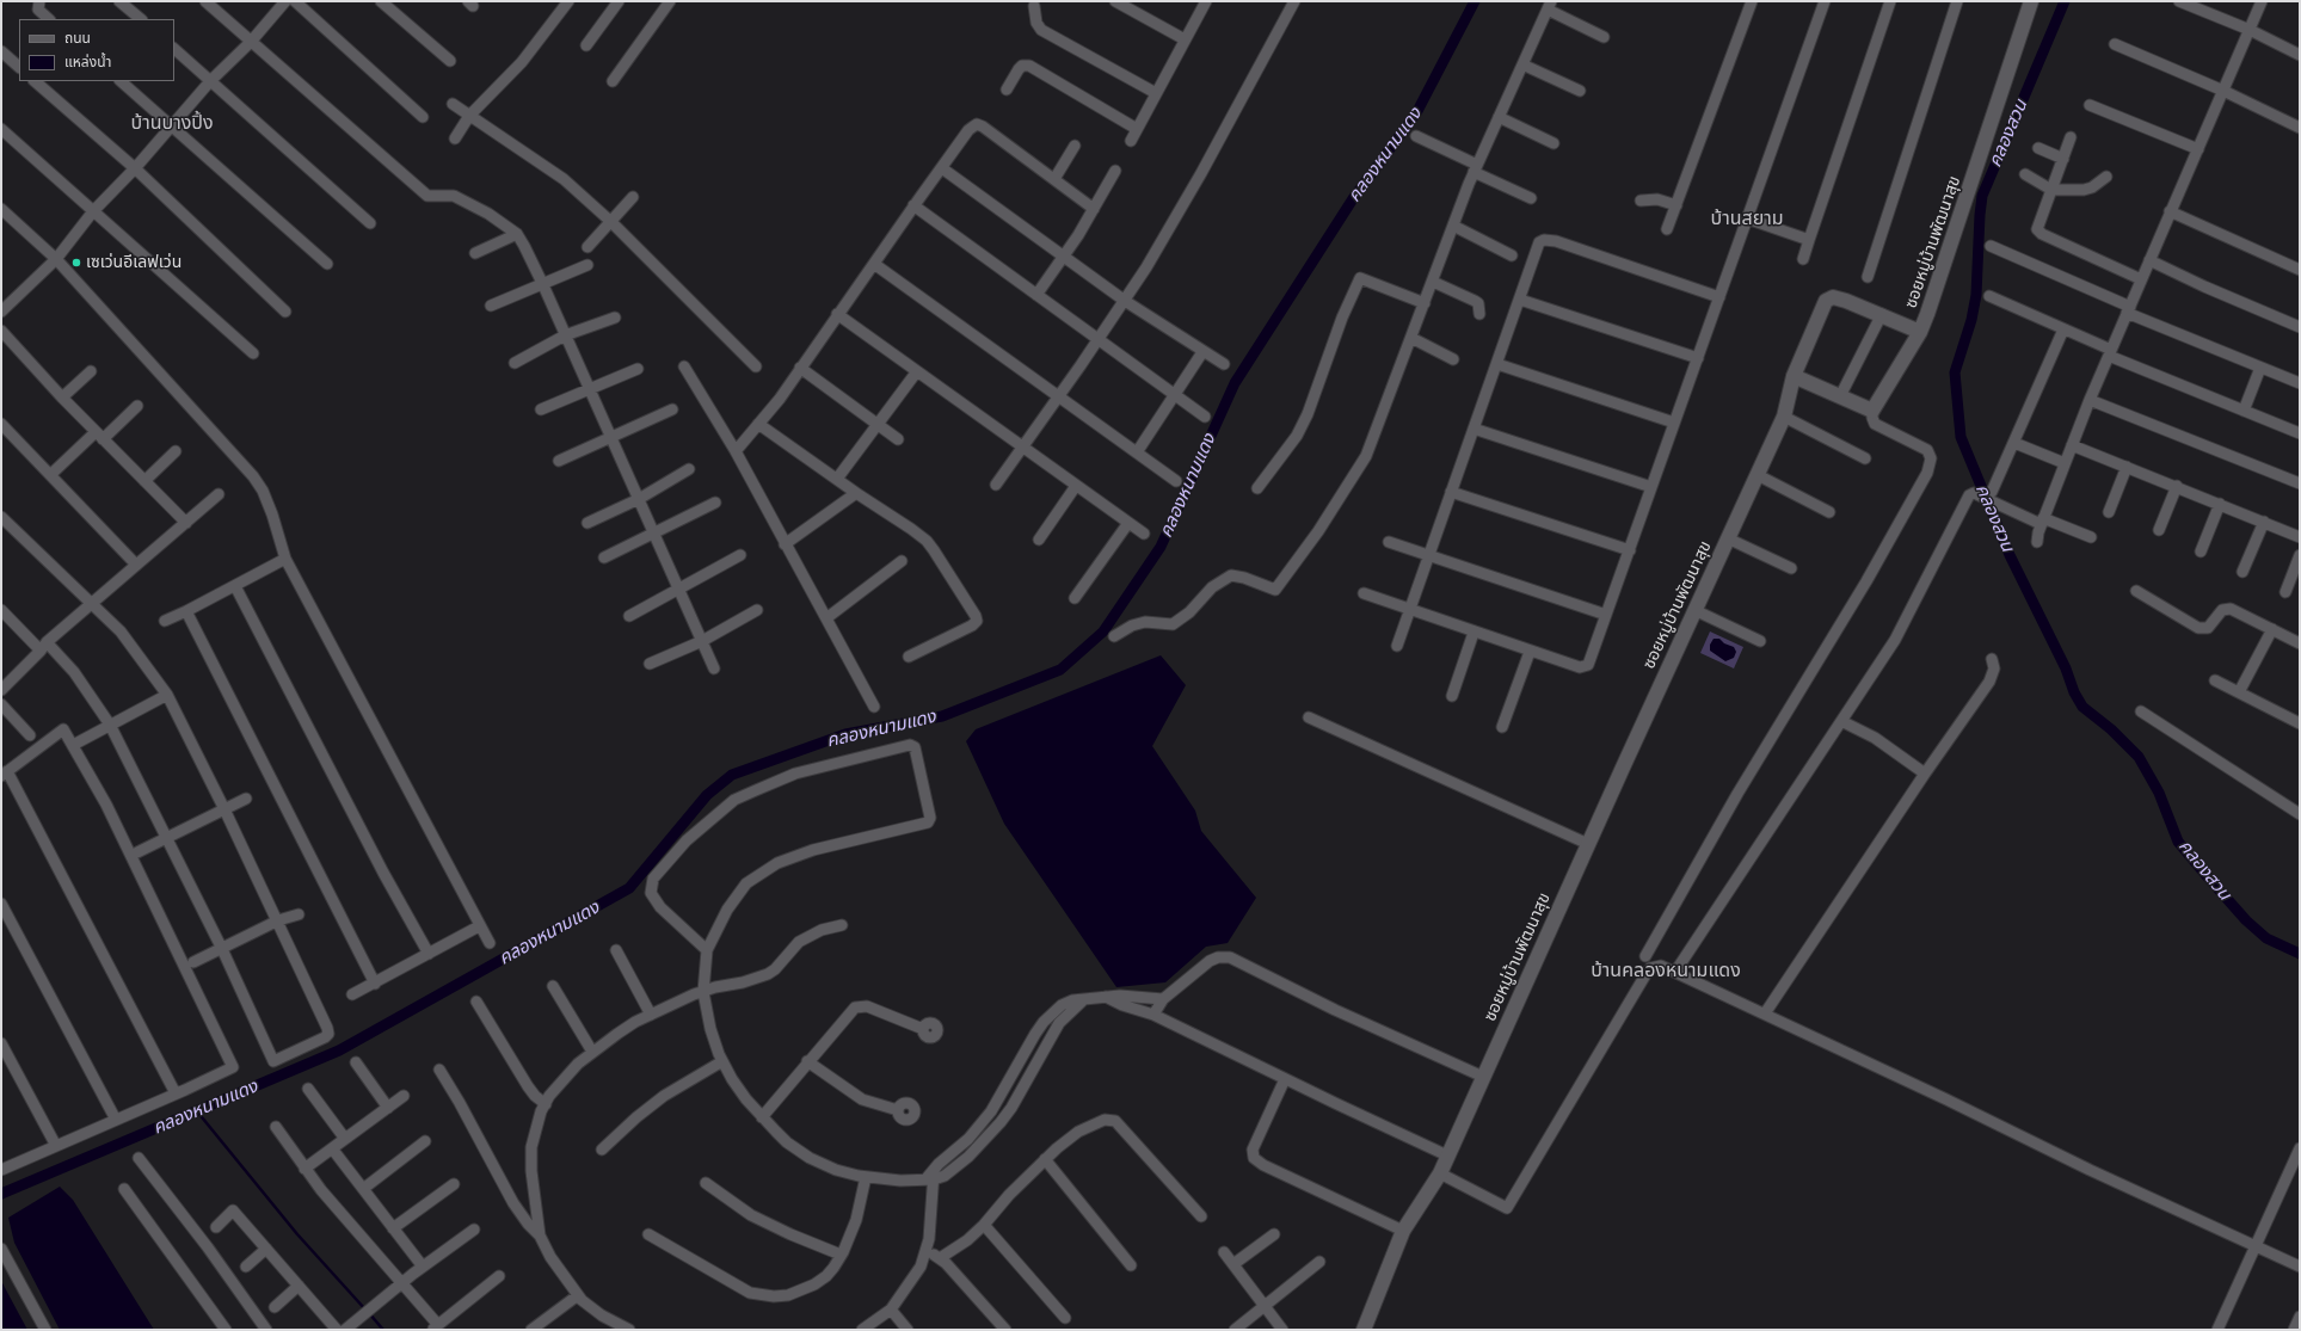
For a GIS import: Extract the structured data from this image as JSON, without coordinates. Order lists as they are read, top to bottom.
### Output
{
  "streets": {
    "street": ["ซอยหมู่บ้านพัฒนาสุข"]
  },
  "districts": ["บ้านบางปิ้ง", "บ้านสยาม", "บ้านคลองหนามแดง"],
  "water": ["คลองสวน", "คลองหนามแดง"],
  "places": ["เซเว่นอีเลฟเว่น"],
  "legend": ["ถนน", "แหล่งน้ำ"]
}
